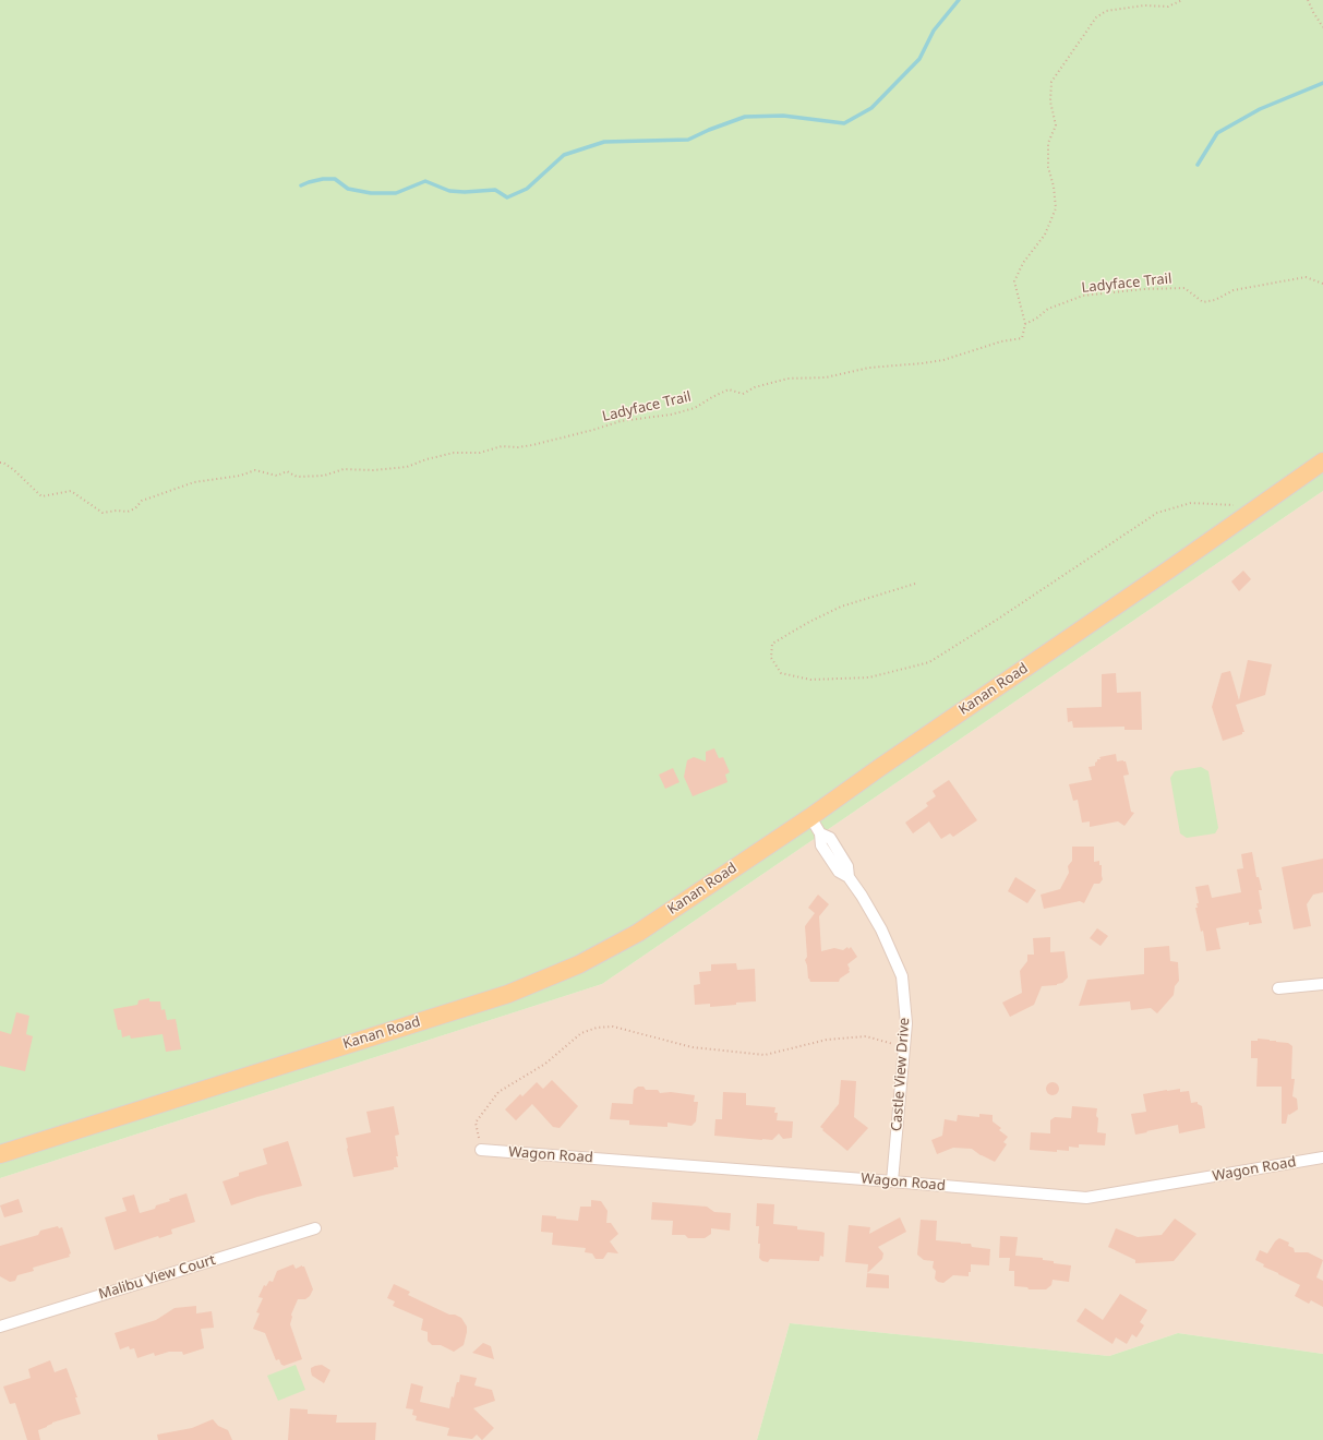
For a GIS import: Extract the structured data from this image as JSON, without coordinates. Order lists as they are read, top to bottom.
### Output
{
  "streets": {
    "main road": ["Kanan Road"],
    "street": ["Castle View Drive", "Wagon Road", "Malibu View Court"],
    "path": ["Ladyface Trail"]
  },
  "crossings": [
    ["Kanan Road", "Castle View Drive"],
    ["Castle View Drive", "Wagon Road"]
  ]
}
